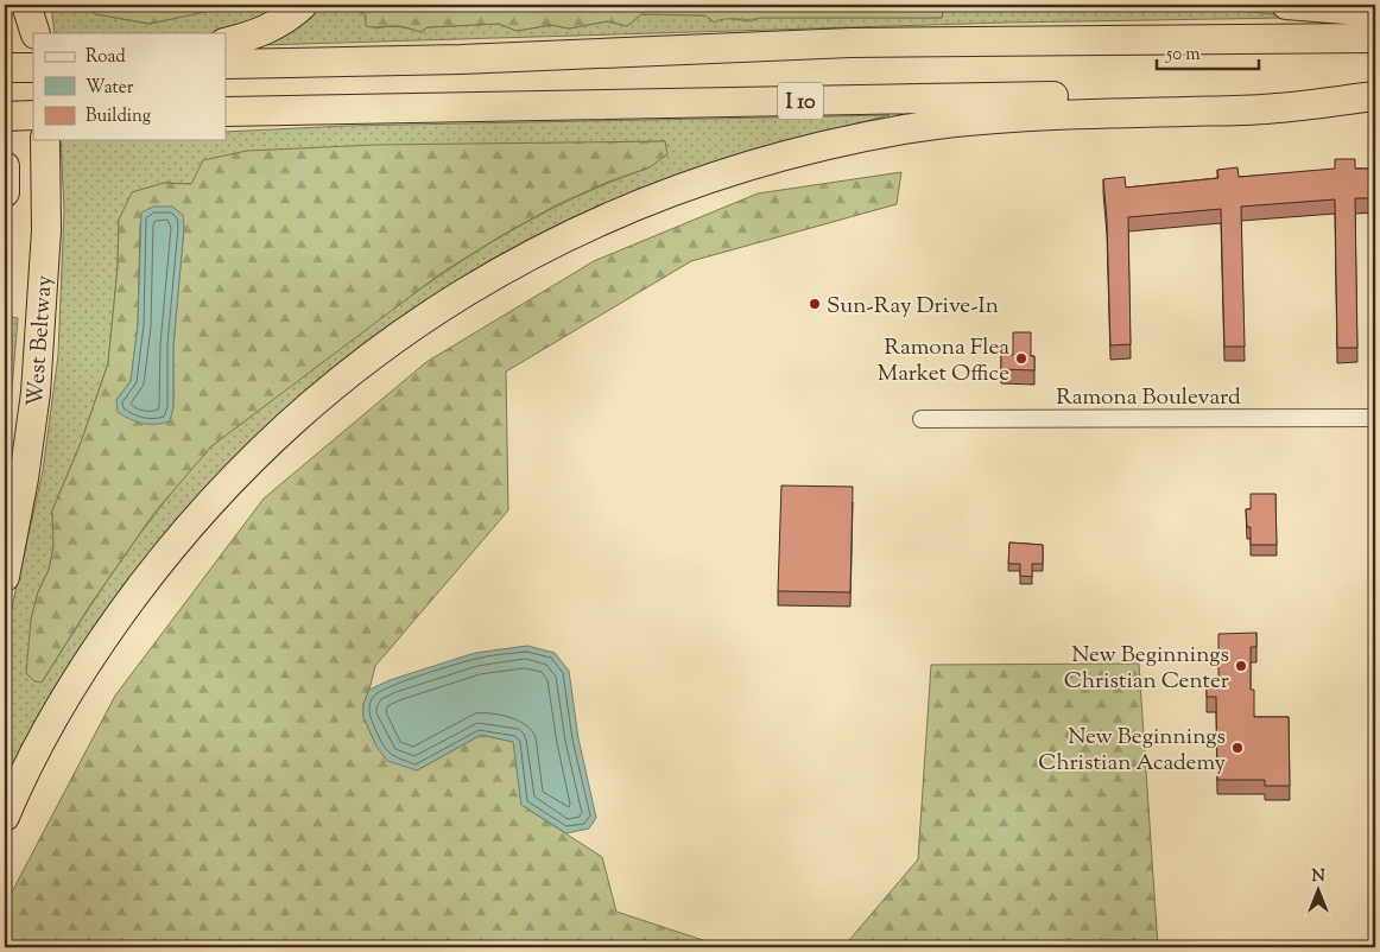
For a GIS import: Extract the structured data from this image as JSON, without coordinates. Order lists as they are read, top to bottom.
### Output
{
  "streets": {
    "highway": ["I 10", "West Beltway"],
    "street": ["Ramona Boulevard"]
  },
  "places": [
    "Sun-Ray Drive-In",
    "Ramona Flea Market Office",
    "New Beginnings Christian Center",
    "New Beginnings Christian Academy"
  ],
  "legend": ["Road", "Water", "Building"],
  "scale_bar": "50 m",
  "north": "top"
}
